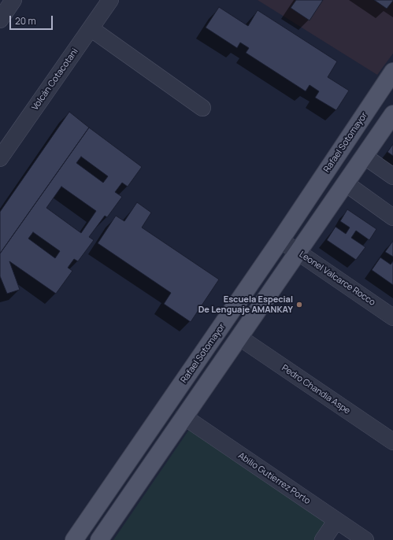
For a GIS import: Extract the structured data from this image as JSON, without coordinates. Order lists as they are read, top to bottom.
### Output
{
  "streets": {
    "main road": ["Rafael Sotomayor"],
    "street": [
      "Volcán Cotacotani",
      "Leonel Valcarce Rocco",
      "Pedro Chandia Aspe",
      "Abilio Gutierrez Porto"
    ]
  },
  "crossings": [
    ["Rafael Sotomayor", "Leonel Valcarce Rocco"]
  ],
  "places": ["Escuela Especial De Lenguaje AMANKAY"],
  "scale_bar": "20 m"
}
